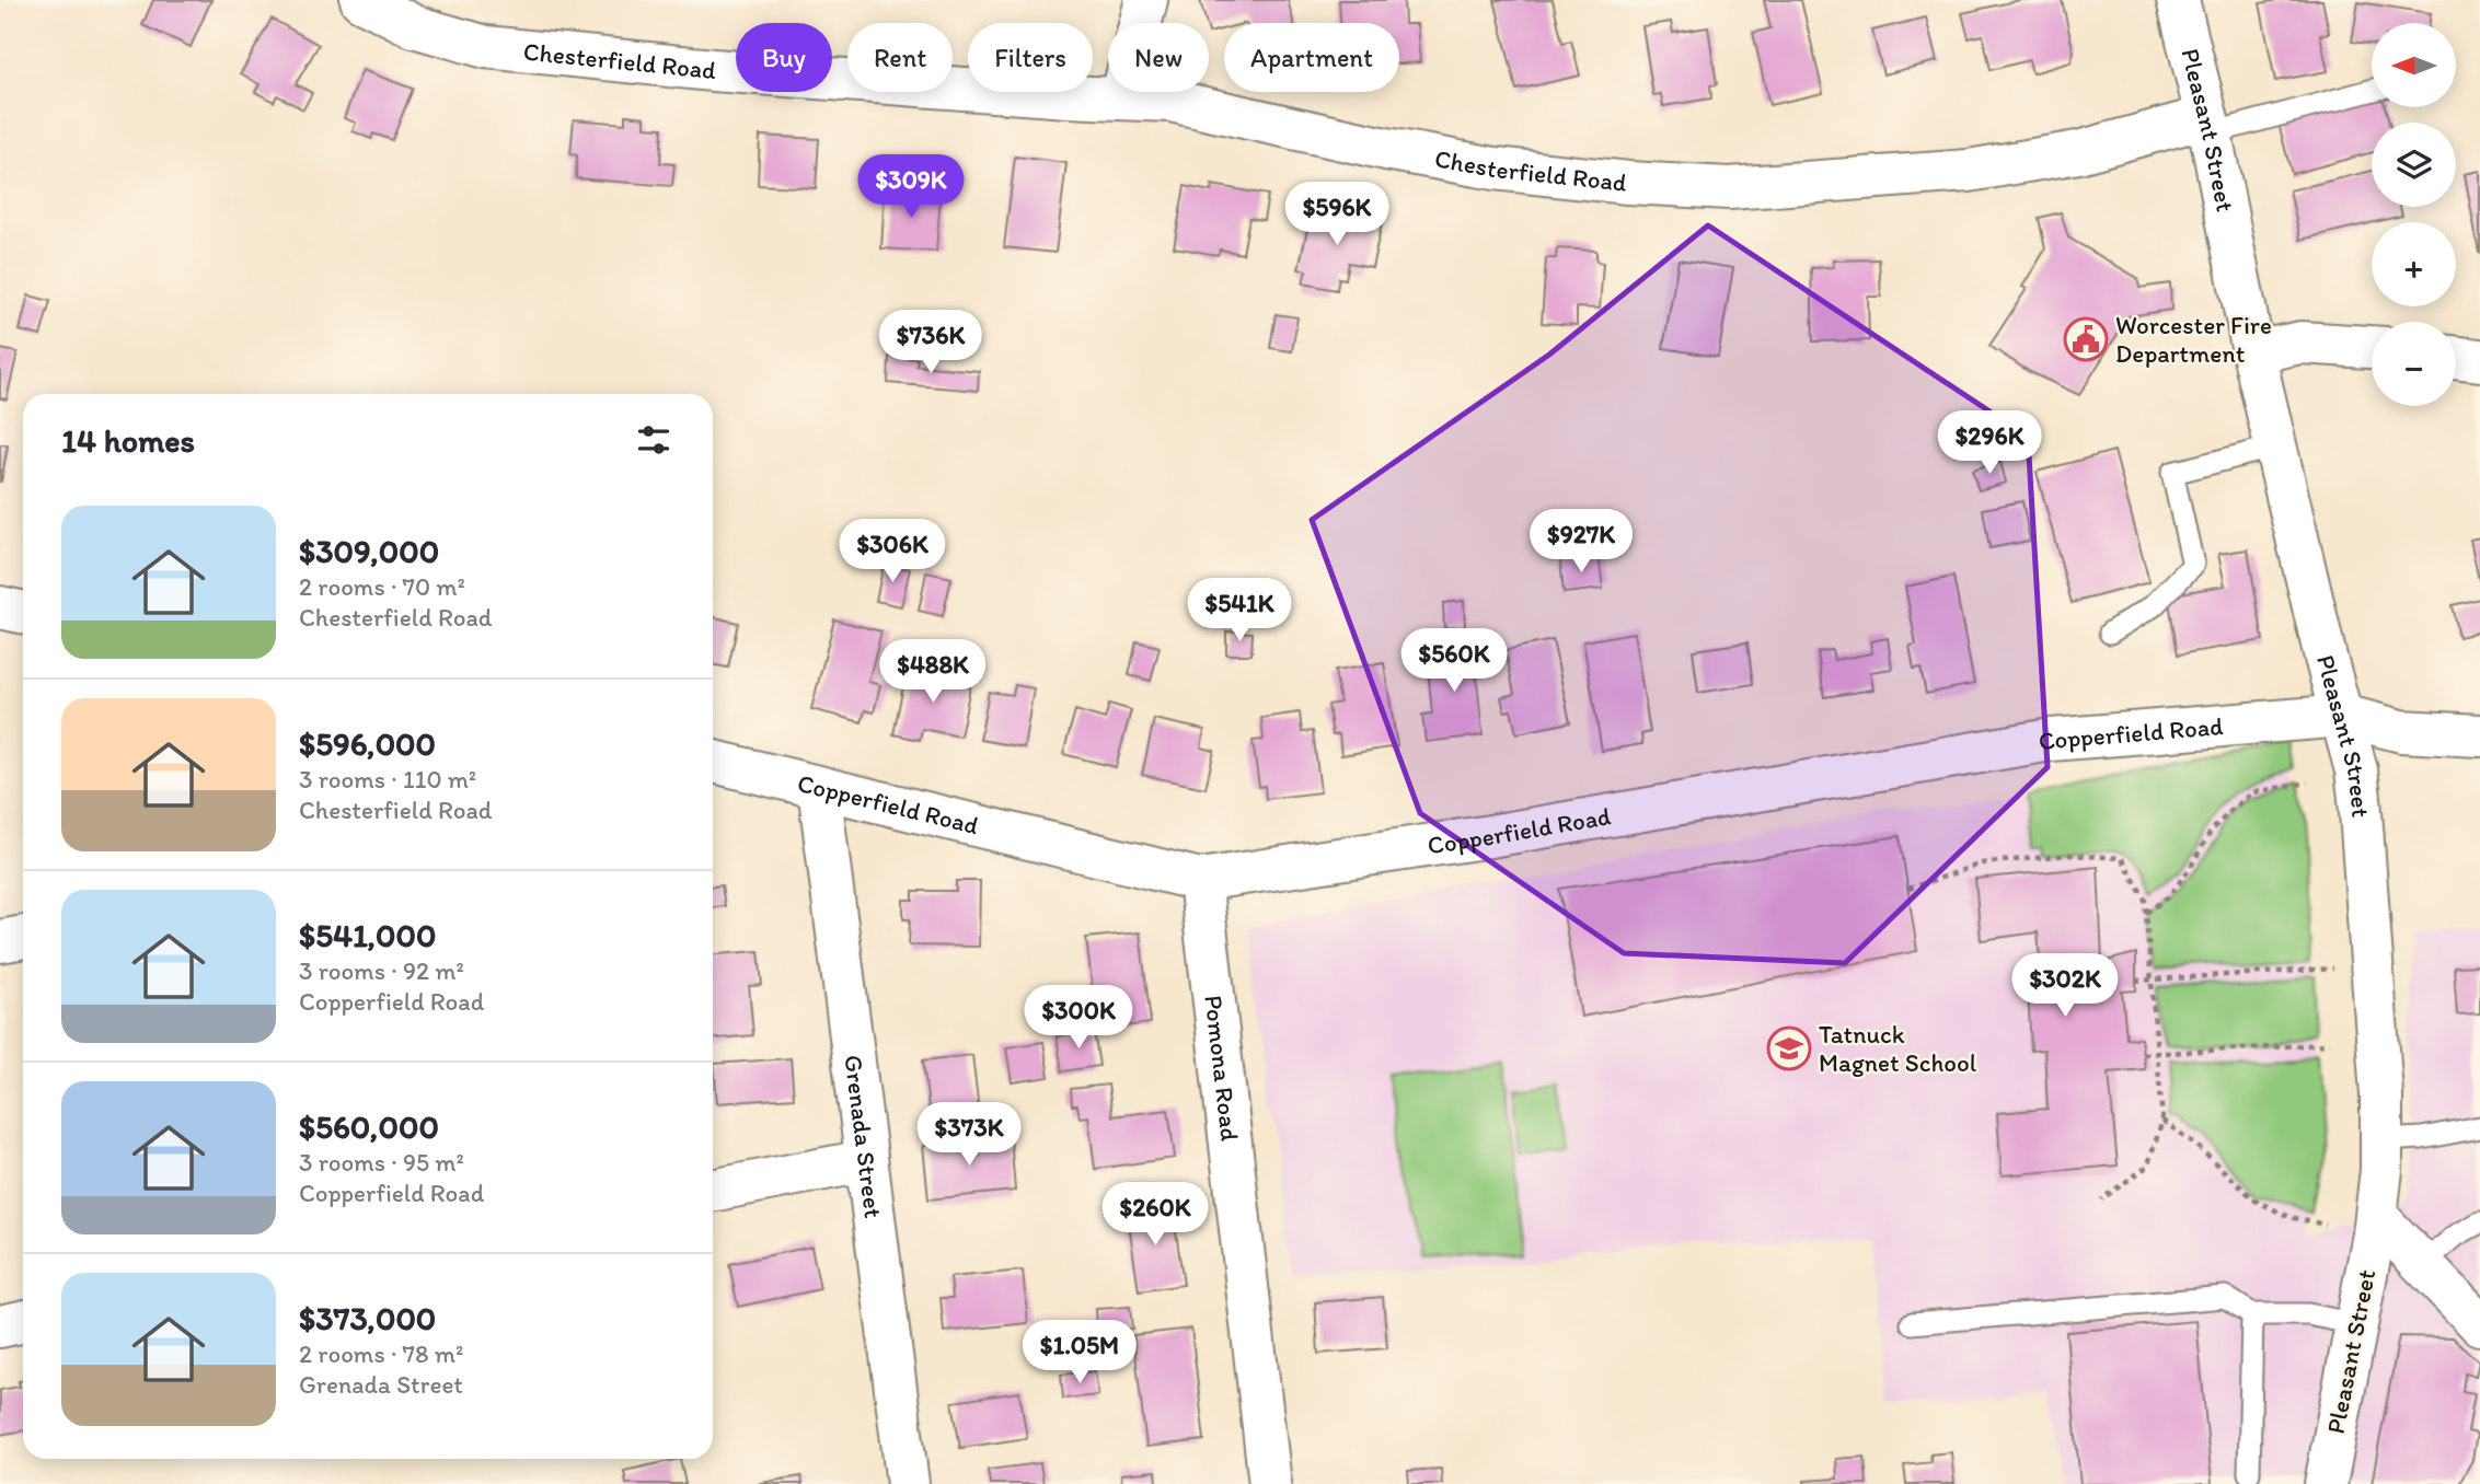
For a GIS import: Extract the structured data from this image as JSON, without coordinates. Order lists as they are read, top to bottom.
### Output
{
  "streets": {
    "street": [
      "Chesterfield Road",
      "Pleasant Street",
      "Copperfield Road",
      "Pomona Road",
      "Grenada Street"
    ]
  },
  "crossings": [
    ["Chesterfield Road", "Pleasant Street"],
    ["Pleasant Street", "Copperfield Road"],
    ["Copperfield Road", "Pomona Road"],
    ["Copperfield Road", "Grenada Street"]
  ],
  "places": {
    "public building": ["Worcester Fire Department"],
    "school or university": ["Tatnuck Magnet School"]
  },
  "north": "left",
  "page": {
    "map_buttons": ["+", "−"],
    "chip": [
      "Buy",
      "Rent",
      "Filters",
      "New",
      "Apartment"
    ],
    "price": [
      "$309K",
      "$596K",
      "$736K",
      "$296K",
      "$927K",
      "$306K",
      "$541K",
      "$560K",
      "$488K",
      "$302K",
      "$300K",
      "$373K",
      "$260K",
      "$1.05M"
    ],
    "heading": "14 homes",
    "list": [
      {
        "name": "$309,000",
        "note": "2 rooms · 70 m² · Chesterfield Road"
      },
      {
        "name": "$596,000",
        "note": "3 rooms · 110 m² · Chesterfield Road"
      },
      {
        "name": "$541,000",
        "note": "3 rooms · 92 m² · Copperfield Road"
      },
      {
        "name": "$560,000",
        "note": "3 rooms · 95 m² · Copperfield Road"
      },
      {
        "name": "$373,000",
        "note": "2 rooms · 78 m² · Grenada Street"
      }
    ]
  }
}
